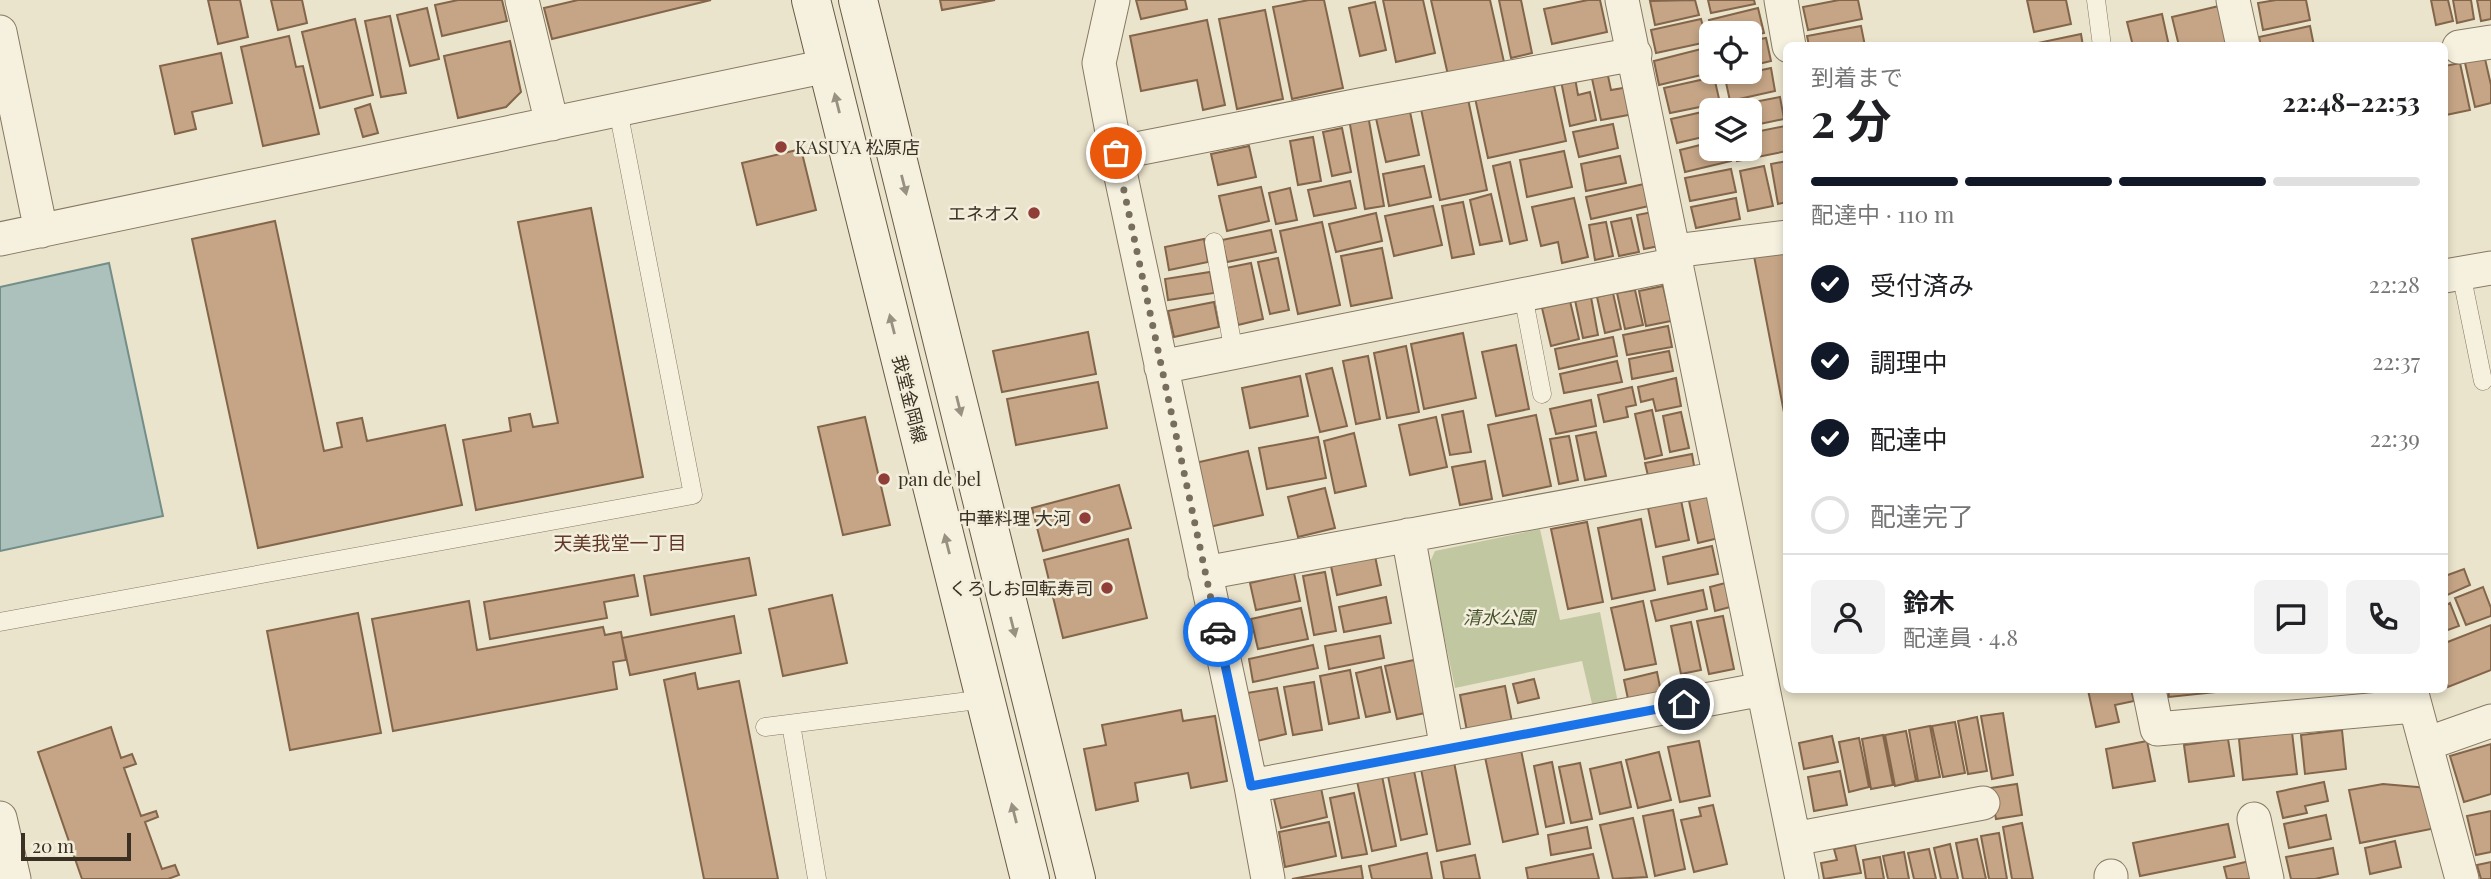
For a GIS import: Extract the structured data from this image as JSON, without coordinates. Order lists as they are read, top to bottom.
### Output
{
  "streets": {
    "main road": ["我堂金岡線"]
  },
  "districts": ["天美我堂一丁目"],
  "parks": ["清水公園"],
  "places": [
    "KASUYA 松原店",
    "エネオス",
    "pan de bel",
    "中華料理 大河",
    "くろしお回転寿司"
  ],
  "scale_bar": "20 m",
  "page": {
    "heading": ["2 分", "到着まで", "22:48–22:53"],
    "panel": ["鈴木", "配達員 · 4.8"],
    "bar": "配達中 · 110 m",
    "list": [
      ["受付済み", "22:28"],
      ["調理中", "22:37"],
      ["配達中", "22:39"],
      "配達完了"
    ],
    "scale": "20 m"
  }
}
